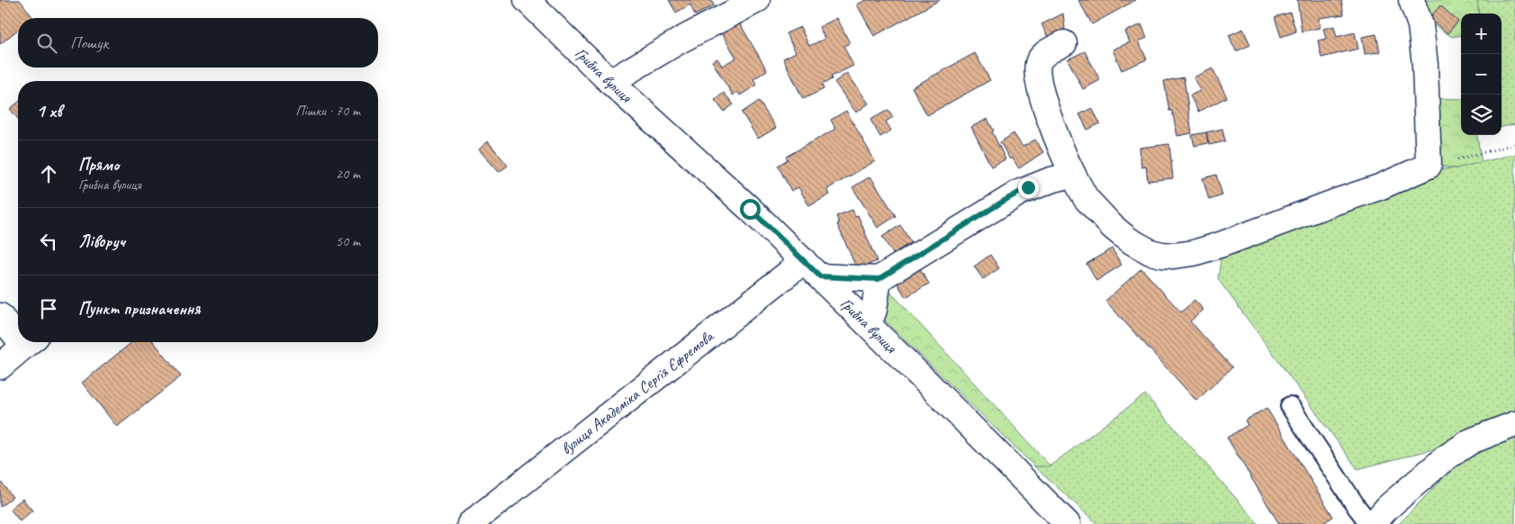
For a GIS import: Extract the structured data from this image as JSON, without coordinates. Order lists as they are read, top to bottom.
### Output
{
  "streets": {
    "street": ["Грибна вулиця", "вулиця Академіка Сергія Єфремова"]
  },
  "crossings": [
    ["Грибна вулиця", "вулиця Академіка Сергія Єфремова"]
  ],
  "page": {
    "map_buttons": ["+", "−"],
    "search": "Пошук",
    "heading": ["1 хв", "Пішки · 70 m"],
    "list": [
      ["Прямо", "Грибна вулиця", "20 m"],
      ["Ліворуч", "50 m"],
      "Пункт призначення"
    ]
  }
}
